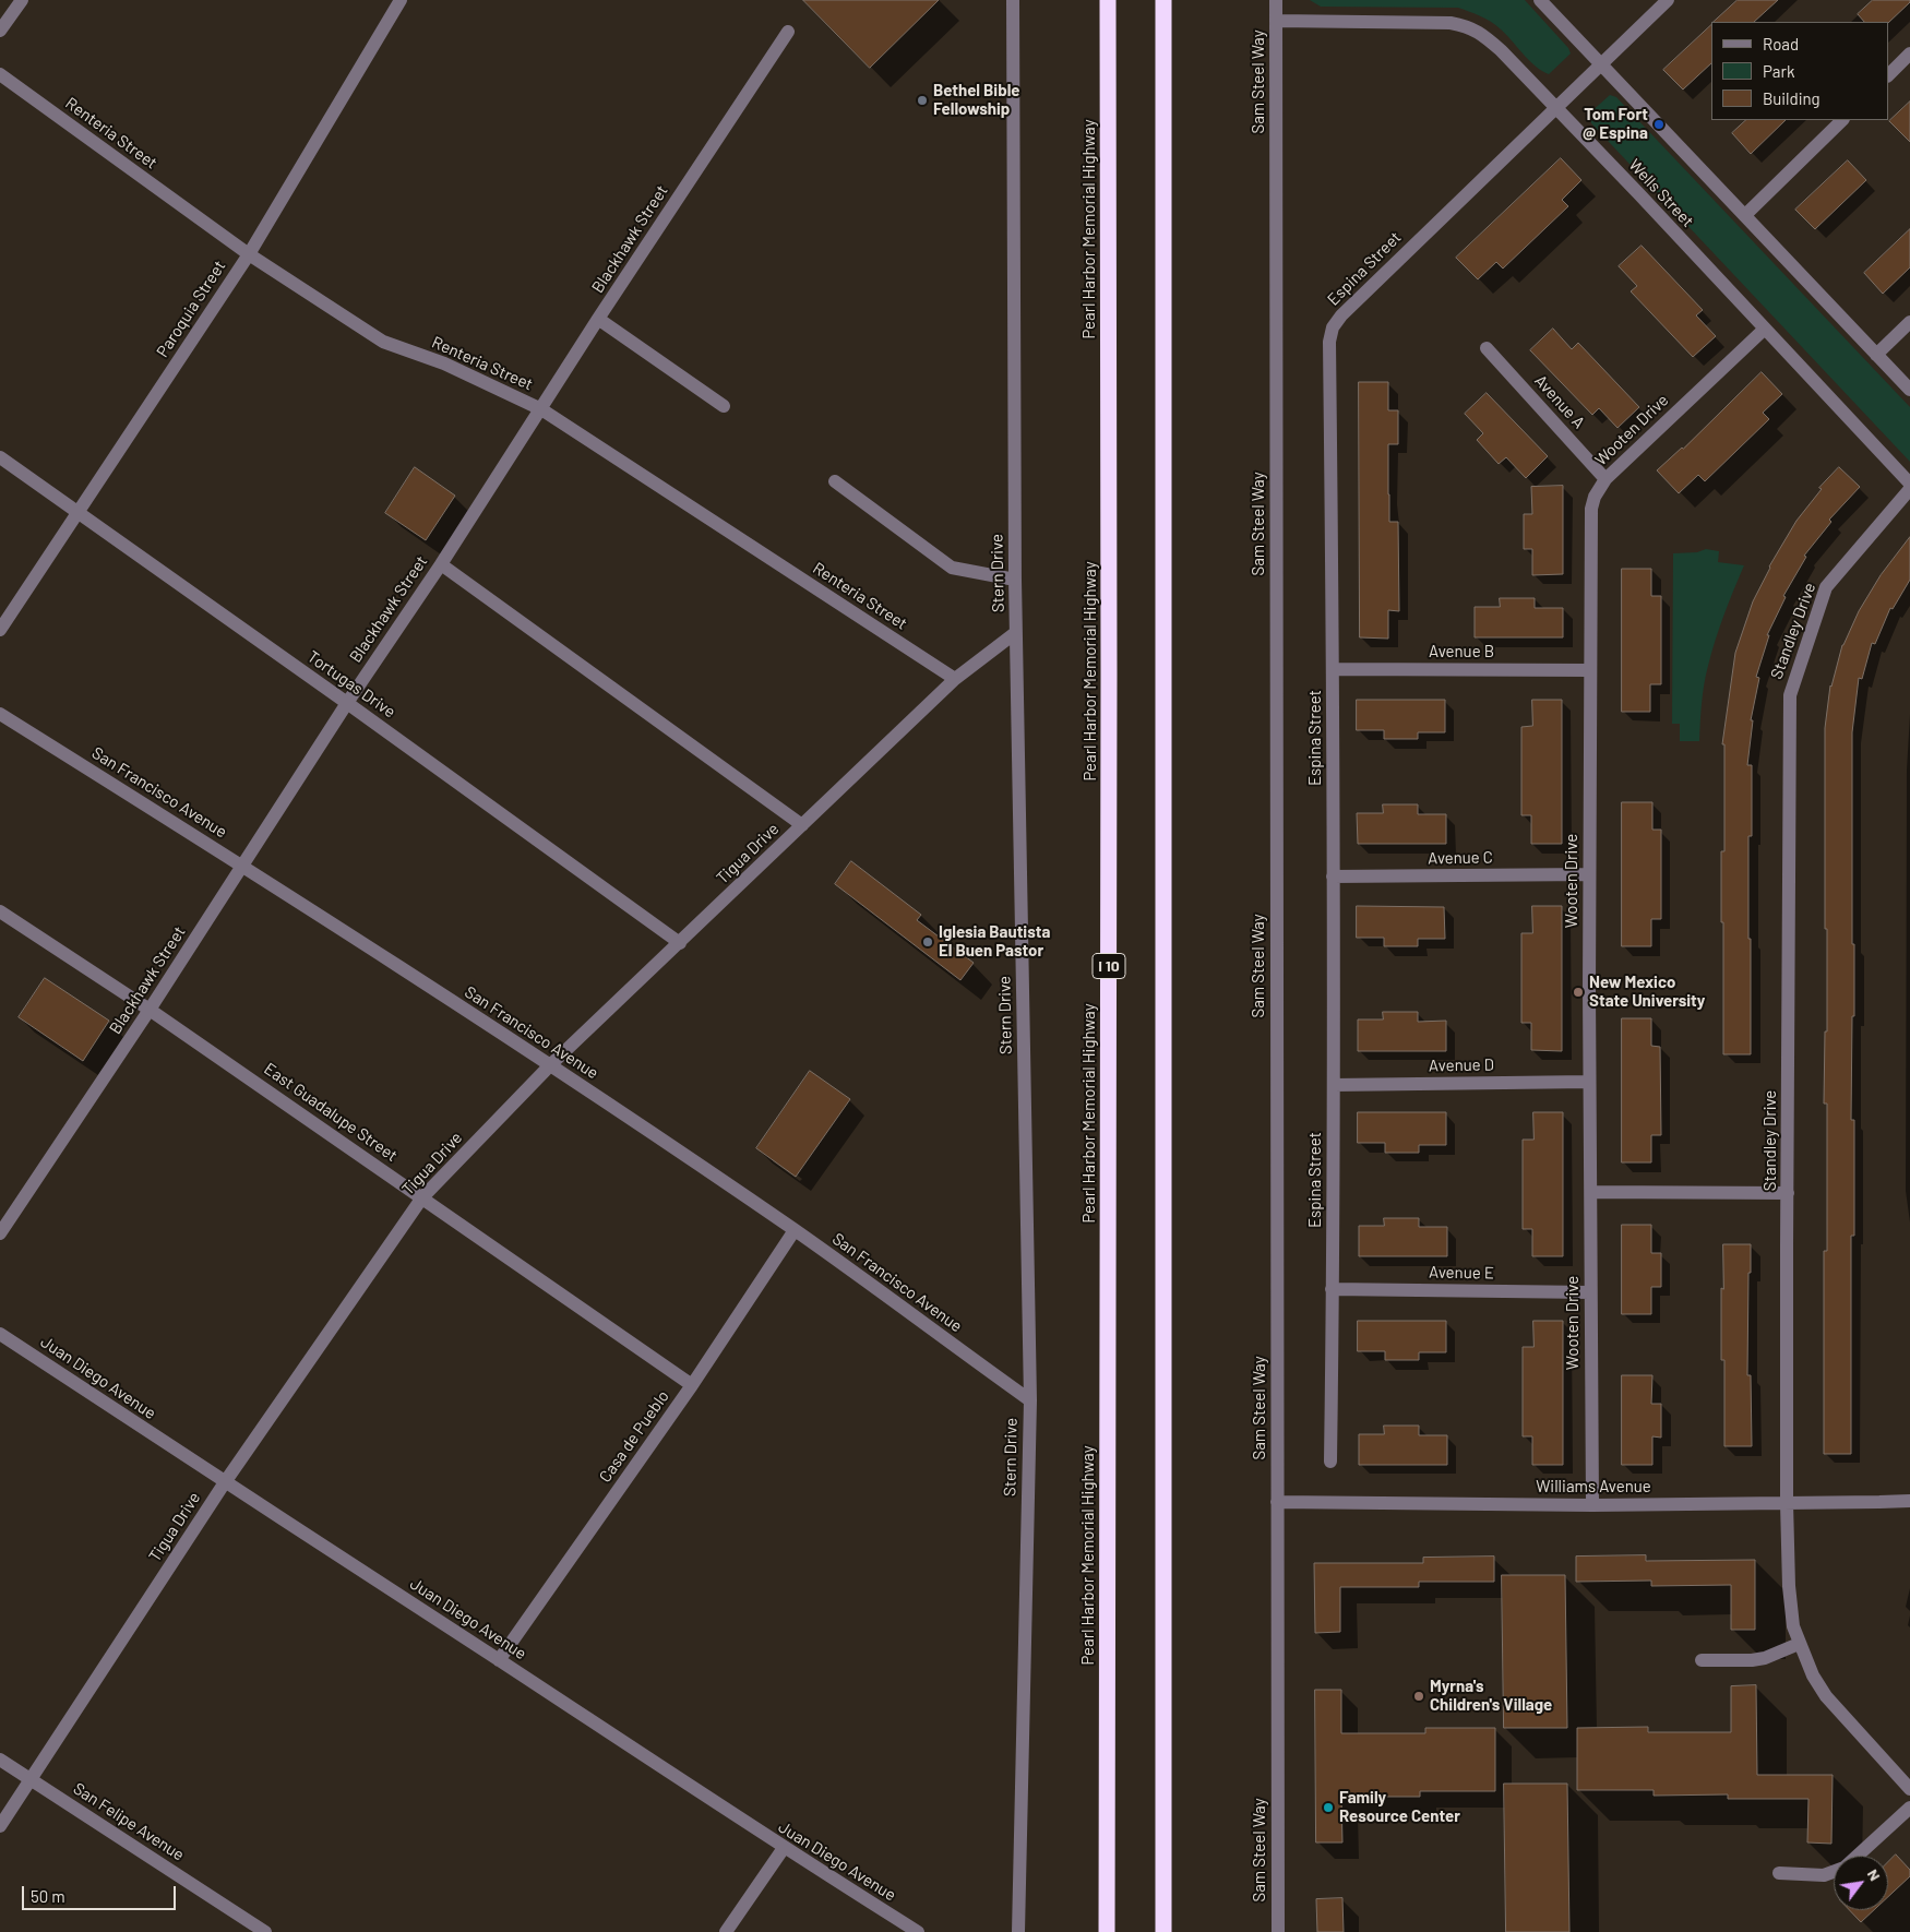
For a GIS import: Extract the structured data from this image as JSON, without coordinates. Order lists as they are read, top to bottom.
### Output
{
  "streets": {
    "highway": ["Pearl Harbor Memorial Highway", "I 10"],
    "street": [
      "Sam Steel Way",
      "Renteria Street",
      "Wells Street",
      "Blackhawk Street",
      "Espina Street",
      "Paroquia Street",
      "Avenue A",
      "Wooten Drive",
      "Stern Drive",
      "Standley Drive",
      "Avenue B",
      "Tortugas Drive",
      "San Francisco Avenue",
      "Tigua Drive",
      "Avenue C",
      "Avenue D",
      "East Guadalupe Street",
      "Avenue E",
      "Juan Diego Avenue",
      "Casa de Pueblo",
      "Williams Avenue",
      "San Felipe Avenue"
    ]
  },
  "crossings": [
    ["Sam Steel Way", "Wells Street"],
    ["Sam Steel Way", "Williams Avenue"],
    ["Renteria Street", "Blackhawk Street"],
    ["Renteria Street", "Paroquia Street"],
    ["Renteria Street", "Tigua Drive"],
    ["Wells Street", "Espina Street"],
    ["Wells Street", "Wooten Drive"],
    ["Blackhawk Street", "Tortugas Drive"],
    ["Blackhawk Street", "San Francisco Avenue"],
    ["Blackhawk Street", "East Guadalupe Street"],
    ["Espina Street", "Avenue B"],
    ["Espina Street", "Avenue C"],
    ["Espina Street", "Avenue D"],
    ["Espina Street", "Avenue E"],
    ["Paroquia Street", "Tortugas Drive"],
    ["Avenue A", "Wooten Drive"],
    ["Wooten Drive", "Avenue B"],
    ["Wooten Drive", "Avenue C"],
    ["Wooten Drive", "Avenue D"],
    ["Wooten Drive", "Avenue E"],
    ["Wooten Drive", "Williams Avenue"],
    ["Stern Drive", "San Francisco Avenue"],
    ["Stern Drive", "Tigua Drive"],
    ["Standley Drive", "Williams Avenue"],
    ["Tortugas Drive", "Tigua Drive"],
    ["San Francisco Avenue", "Tigua Drive"],
    ["San Francisco Avenue", "Casa de Pueblo"],
    ["Tigua Drive", "East Guadalupe Street"],
    ["Tigua Drive", "Juan Diego Avenue"],
    ["Tigua Drive", "San Felipe Avenue"],
    ["East Guadalupe Street", "Casa de Pueblo"],
    ["Juan Diego Avenue", "Casa de Pueblo"]
  ],
  "places": [
    "Bethel Bible Fellowship",
    "Tom Fort @ Espina",
    "Iglesia Bautista El Buen Pastor",
    "New Mexico State University",
    "Myrna's Children's Village",
    "Family Resource Center"
  ],
  "legend": ["Road", "Park", "Building"],
  "scale_bar": "50 m",
  "north": "top right"
}
